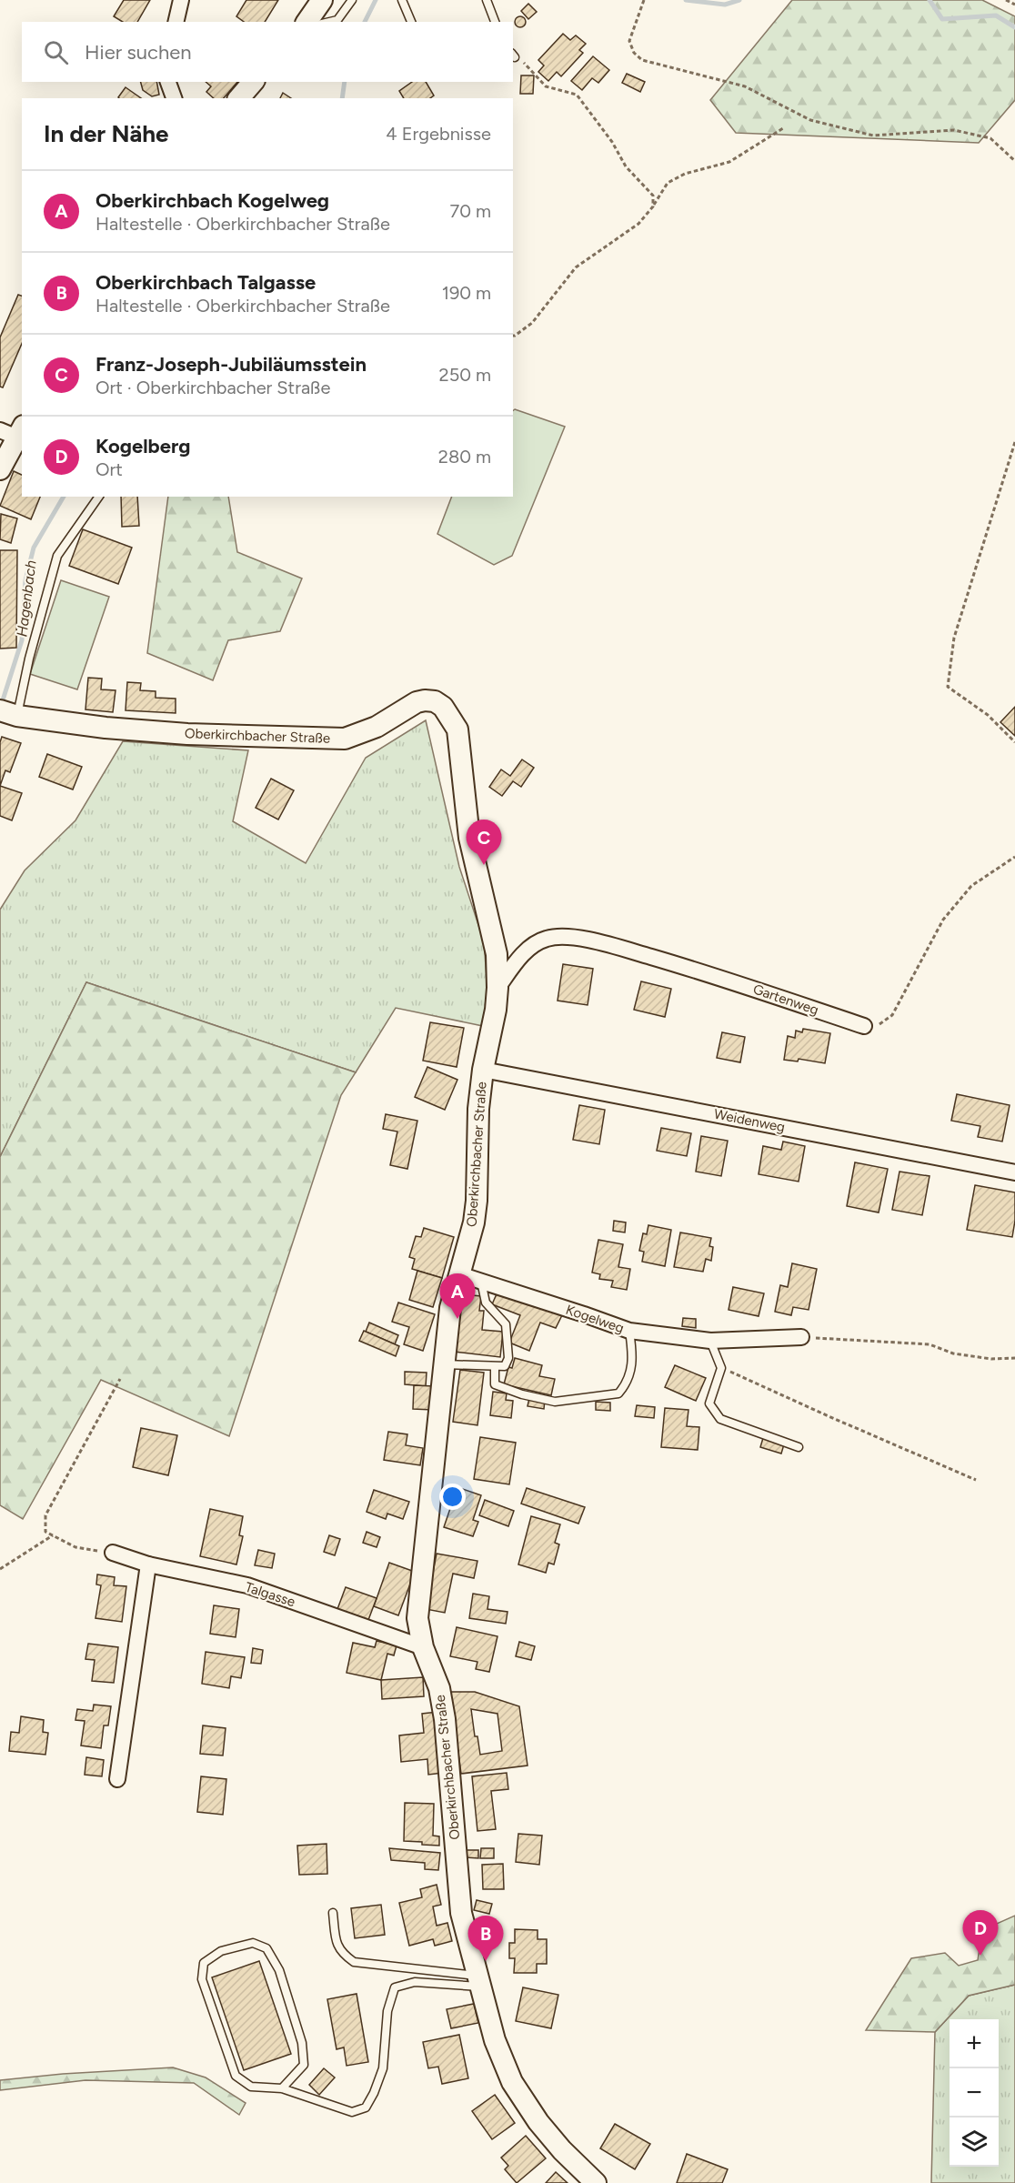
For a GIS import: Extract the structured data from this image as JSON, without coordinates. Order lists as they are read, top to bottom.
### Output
{
  "streets": {
    "street": [
      "Oberkirchbacher Straße",
      "Gartenweg",
      "Weidenweg",
      "Kogelweg",
      "Talgasse"
    ]
  },
  "crossings": [
    ["Oberkirchbacher Straße", "Gartenweg"],
    ["Oberkirchbacher Straße", "Weidenweg"],
    ["Oberkirchbacher Straße", "Kogelweg"],
    ["Oberkirchbacher Straße", "Talgasse"]
  ],
  "water": ["Hagenbach"],
  "page": {
    "search": "Hier suchen",
    "heading": ["In der Nähe", "4 Ergebnisse"],
    "list": [
      {
        "mark": "A",
        "name": "Oberkirchbach Kogelweg",
        "note": "Haltestelle · Oberkirchbacher Straße",
        "value": "70 m"
      },
      {
        "mark": "B",
        "name": "Oberkirchbach Talgasse",
        "note": "Haltestelle · Oberkirchbacher Straße",
        "value": "190 m"
      },
      {
        "mark": "C",
        "name": "Franz-Joseph-Jubiläumsstein",
        "note": "Ort · Oberkirchbacher Straße",
        "value": "250 m"
      },
      {
        "mark": "D",
        "name": "Kogelberg",
        "note": "Ort",
        "value": "280 m"
      }
    ],
    "pins": [
      "C",
      "A",
      "D",
      "B"
    ],
    "map_buttons": ["+", "−"]
  }
}
